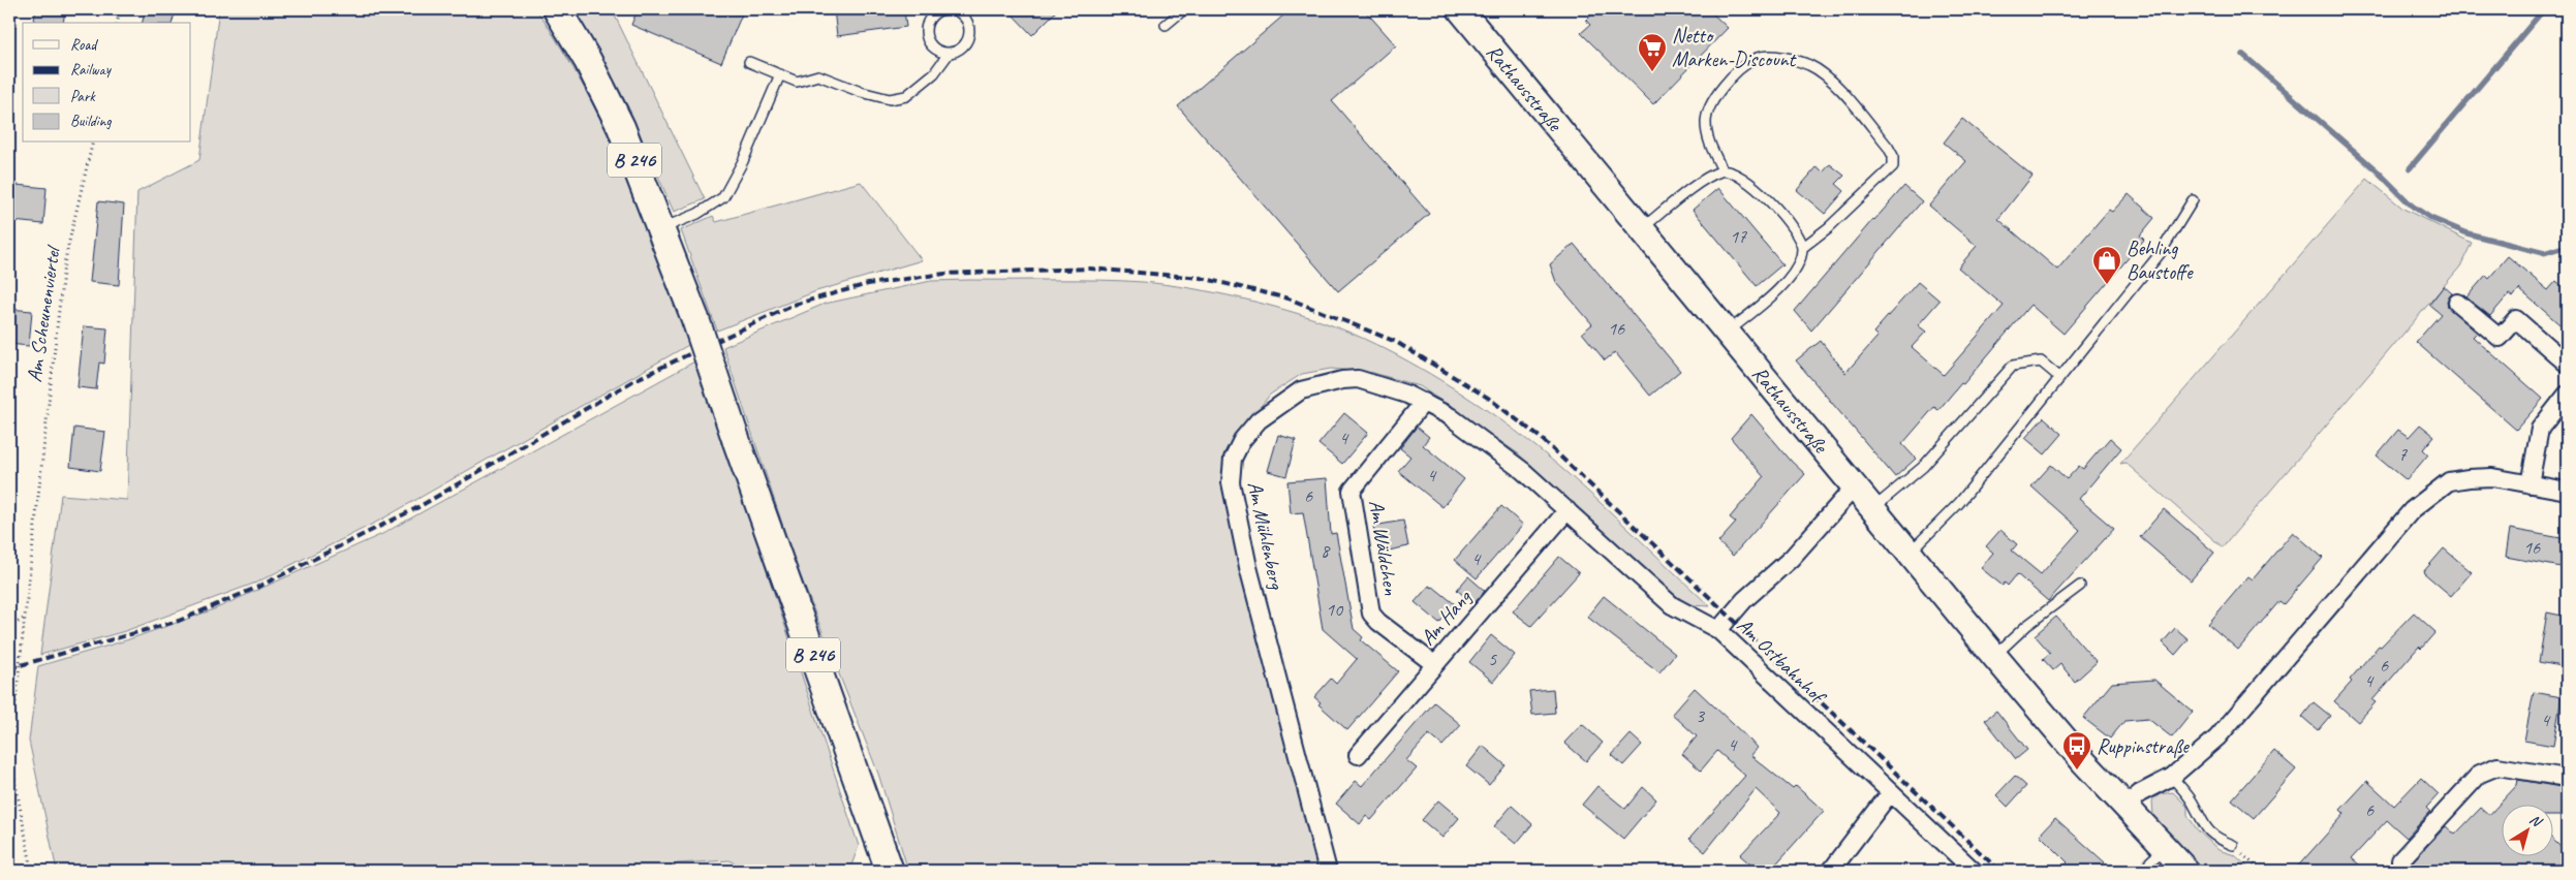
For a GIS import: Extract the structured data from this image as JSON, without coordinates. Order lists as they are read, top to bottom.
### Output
{
  "streets": {
    "main road": ["Rathausstraße", "B 246"],
    "street": [
      "Am Mühlenberg",
      "Am Wäldchen",
      "Am Hang",
      "Am Ostbahnhof"
    ],
    "path": ["Am Scheunenviertel"]
  },
  "crossings": [
    ["Rathausstraße", "Am Ostbahnhof"],
    ["Am Mühlenberg", "Am Wäldchen"],
    ["Am Mühlenberg", "Am Hang"],
    ["Am Mühlenberg", "Am Ostbahnhof"],
    ["Am Wäldchen", "Am Hang"]
  ],
  "places": {
    "supermarket": ["Netto Marken-Discount"],
    "shop": ["Behling Baustoffe"],
    "bus stop": ["Ruppinstraße"]
  },
  "house_numbers": [
    "17",
    "16",
    "4",
    "7",
    "4",
    "6",
    "16",
    "8",
    "4",
    "10",
    "5",
    "6",
    "4",
    "3",
    "4",
    "4",
    "6"
  ],
  "legend": [
    "Road",
    "Railway",
    "Park",
    "Building"
  ],
  "north": "top right"
}
